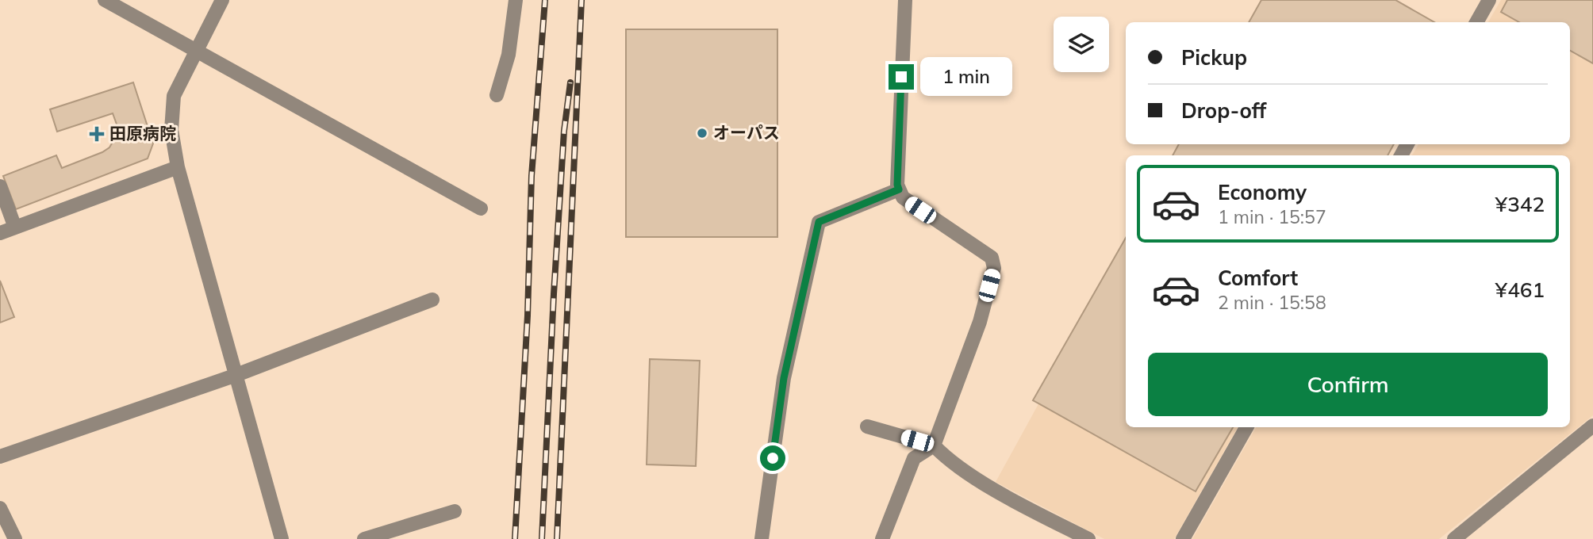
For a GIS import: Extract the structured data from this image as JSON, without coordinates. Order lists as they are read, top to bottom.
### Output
{
  "places": {
    "other": ["オーパス"],
    "health": ["田原病院"]
  },
  "page": {
    "banner": ["Pickup", "Drop-off"],
    "bubble": "1 min",
    "list": [
      {
        "name": "Economy",
        "note": "1 min · 15:57",
        "value": "¥342"
      },
      {
        "name": "Comfort",
        "note": "2 min · 15:58",
        "value": "¥461"
      }
    ],
    "buttons": "Confirm"
  }
}
